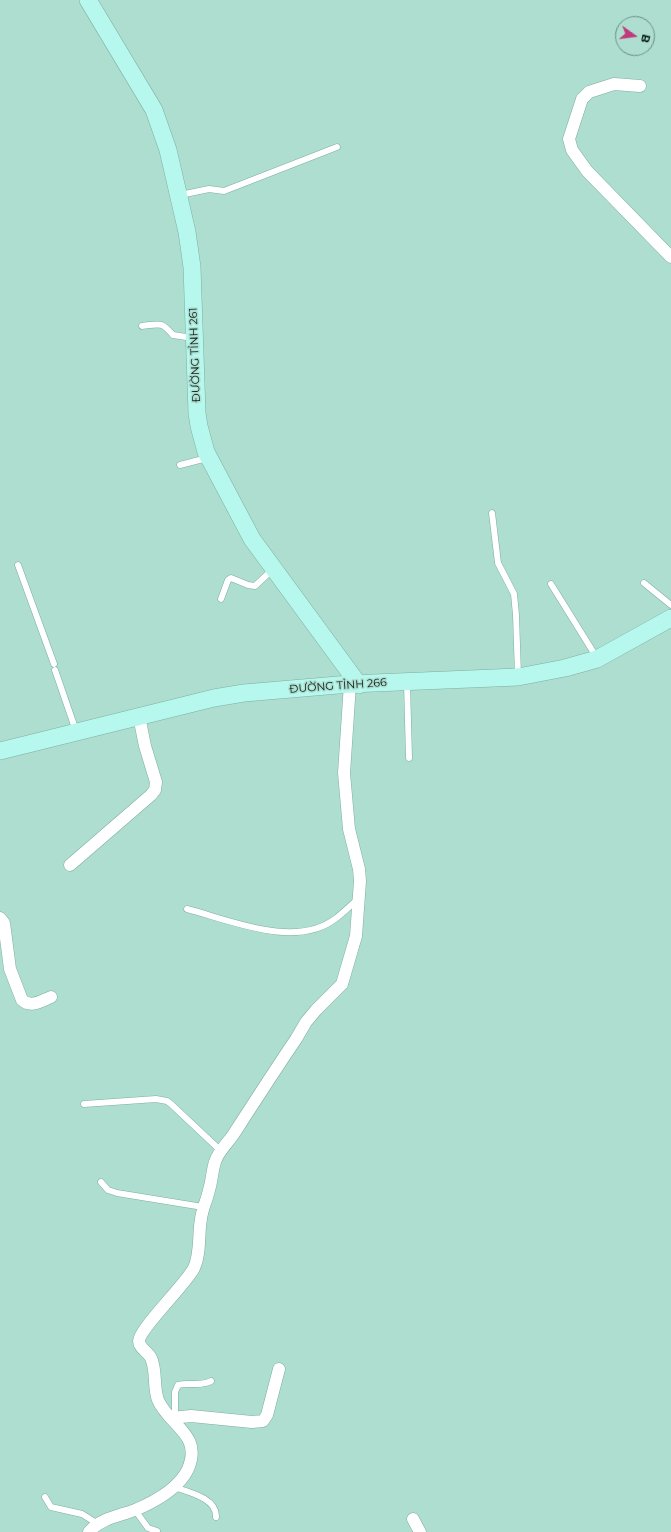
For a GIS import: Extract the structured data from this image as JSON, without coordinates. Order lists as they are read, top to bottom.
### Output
{
  "streets": {
    "main road": ["ĐƯỜNG TỈNH 261", "ĐƯỜNG TỈNH 266"]
  },
  "crossings": [
    ["ĐƯỜNG TỈNH 261", "ĐƯỜNG TỈNH 266"]
  ],
  "north": "right"
}
